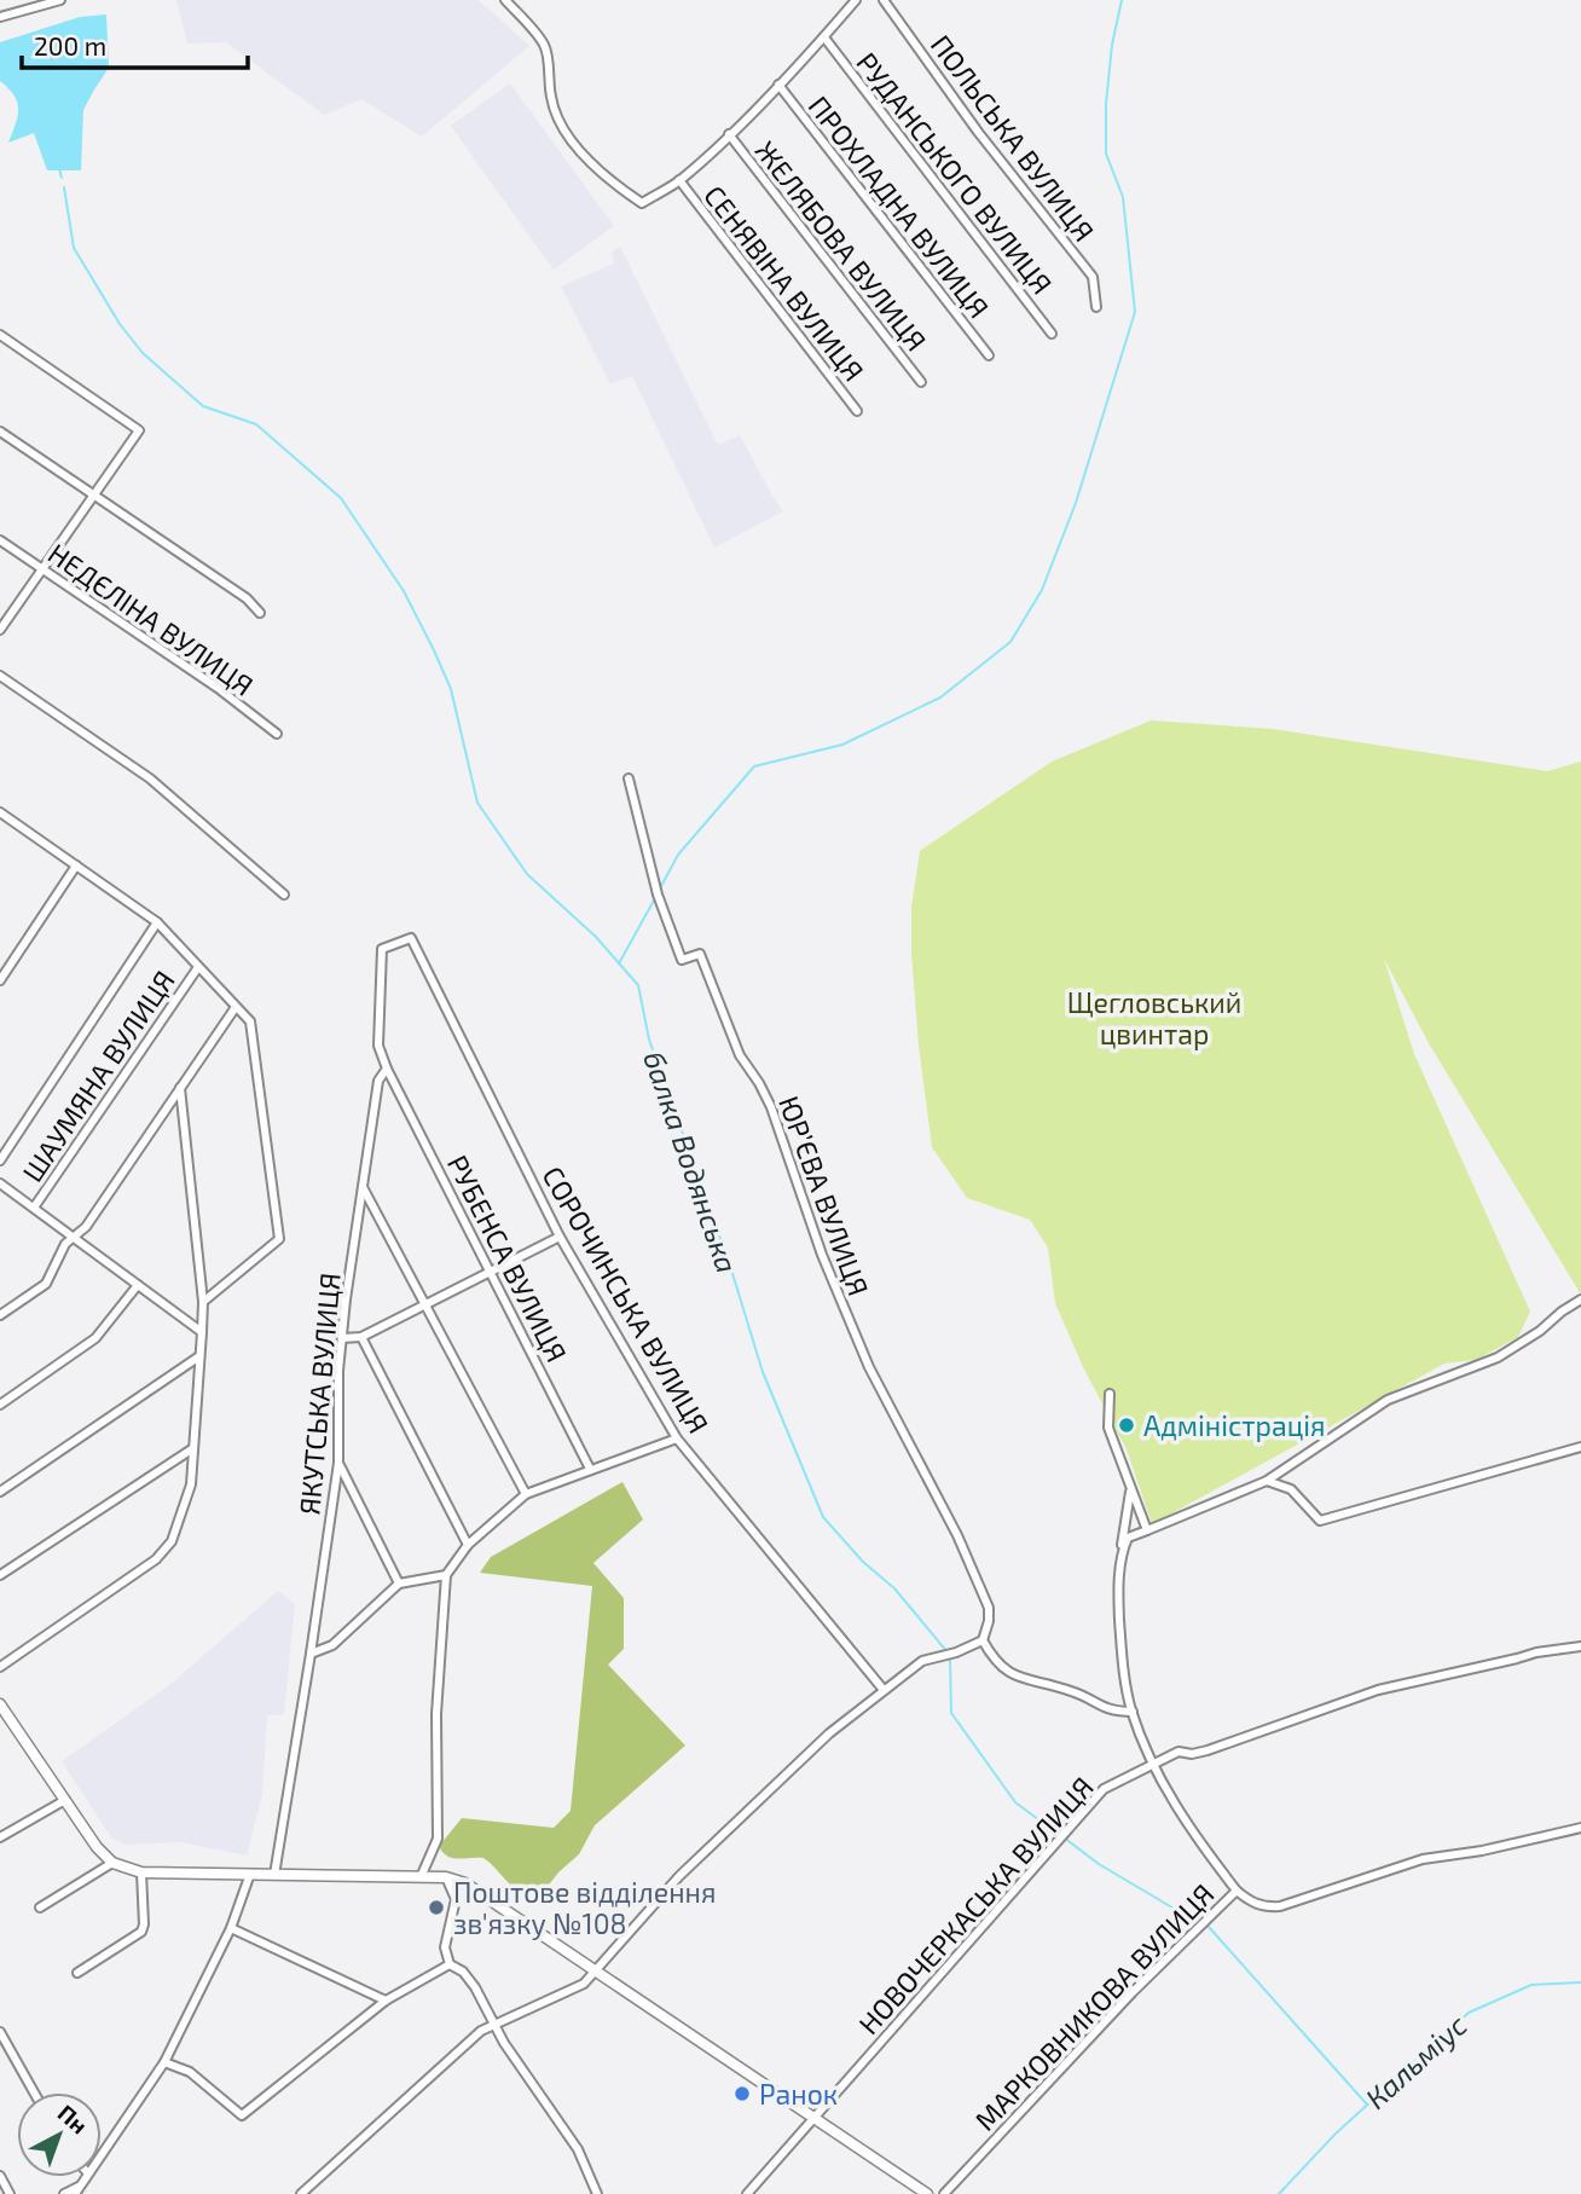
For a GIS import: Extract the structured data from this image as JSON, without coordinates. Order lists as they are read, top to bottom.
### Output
{
  "streets": {
    "street": [
      "ПОЛЬСЬКА ВУЛИЦЯ",
      "РУДАНСЬКОГО ВУЛИЦЯ",
      "ПРОХЛАДНА ВУЛИЦЯ",
      "ЖЕЛЯБОВА ВУЛИЦЯ",
      "СЕНЯВІНА ВУЛИЦЯ",
      "НЕДЄЛІНА ВУЛИЦЯ",
      "ШАУМЯНА ВУЛИЦЯ",
      "ЮР’ЄВА ВУЛИЦЯ",
      "РУБЕНСА ВУЛИЦЯ",
      "СОРОЧИНСЬКА ВУЛИЦЯ",
      "ЯКУТСЬКА ВУЛИЦЯ",
      "НОВОЧЕРКАСЬКА ВУЛИЦЯ",
      "МАРКОВНИКОВА ВУЛИЦЯ"
    ]
  },
  "crossings": [
    ["РУБЕНСА ВУЛИЦЯ", "ЯКУТСЬКА ВУЛИЦЯ"],
    ["СОРОЧИНСЬКА ВУЛИЦЯ", "ЯКУТСЬКА ВУЛИЦЯ"]
  ],
  "water": ["балка Водянська", "Кальміус"],
  "parks": ["Щегловський цвинтар"],
  "places": ["Адміністрація", "Поштове відділення зв'язку №108", "Ранок"],
  "scale_bar": "200 m",
  "north": "top right"
}
